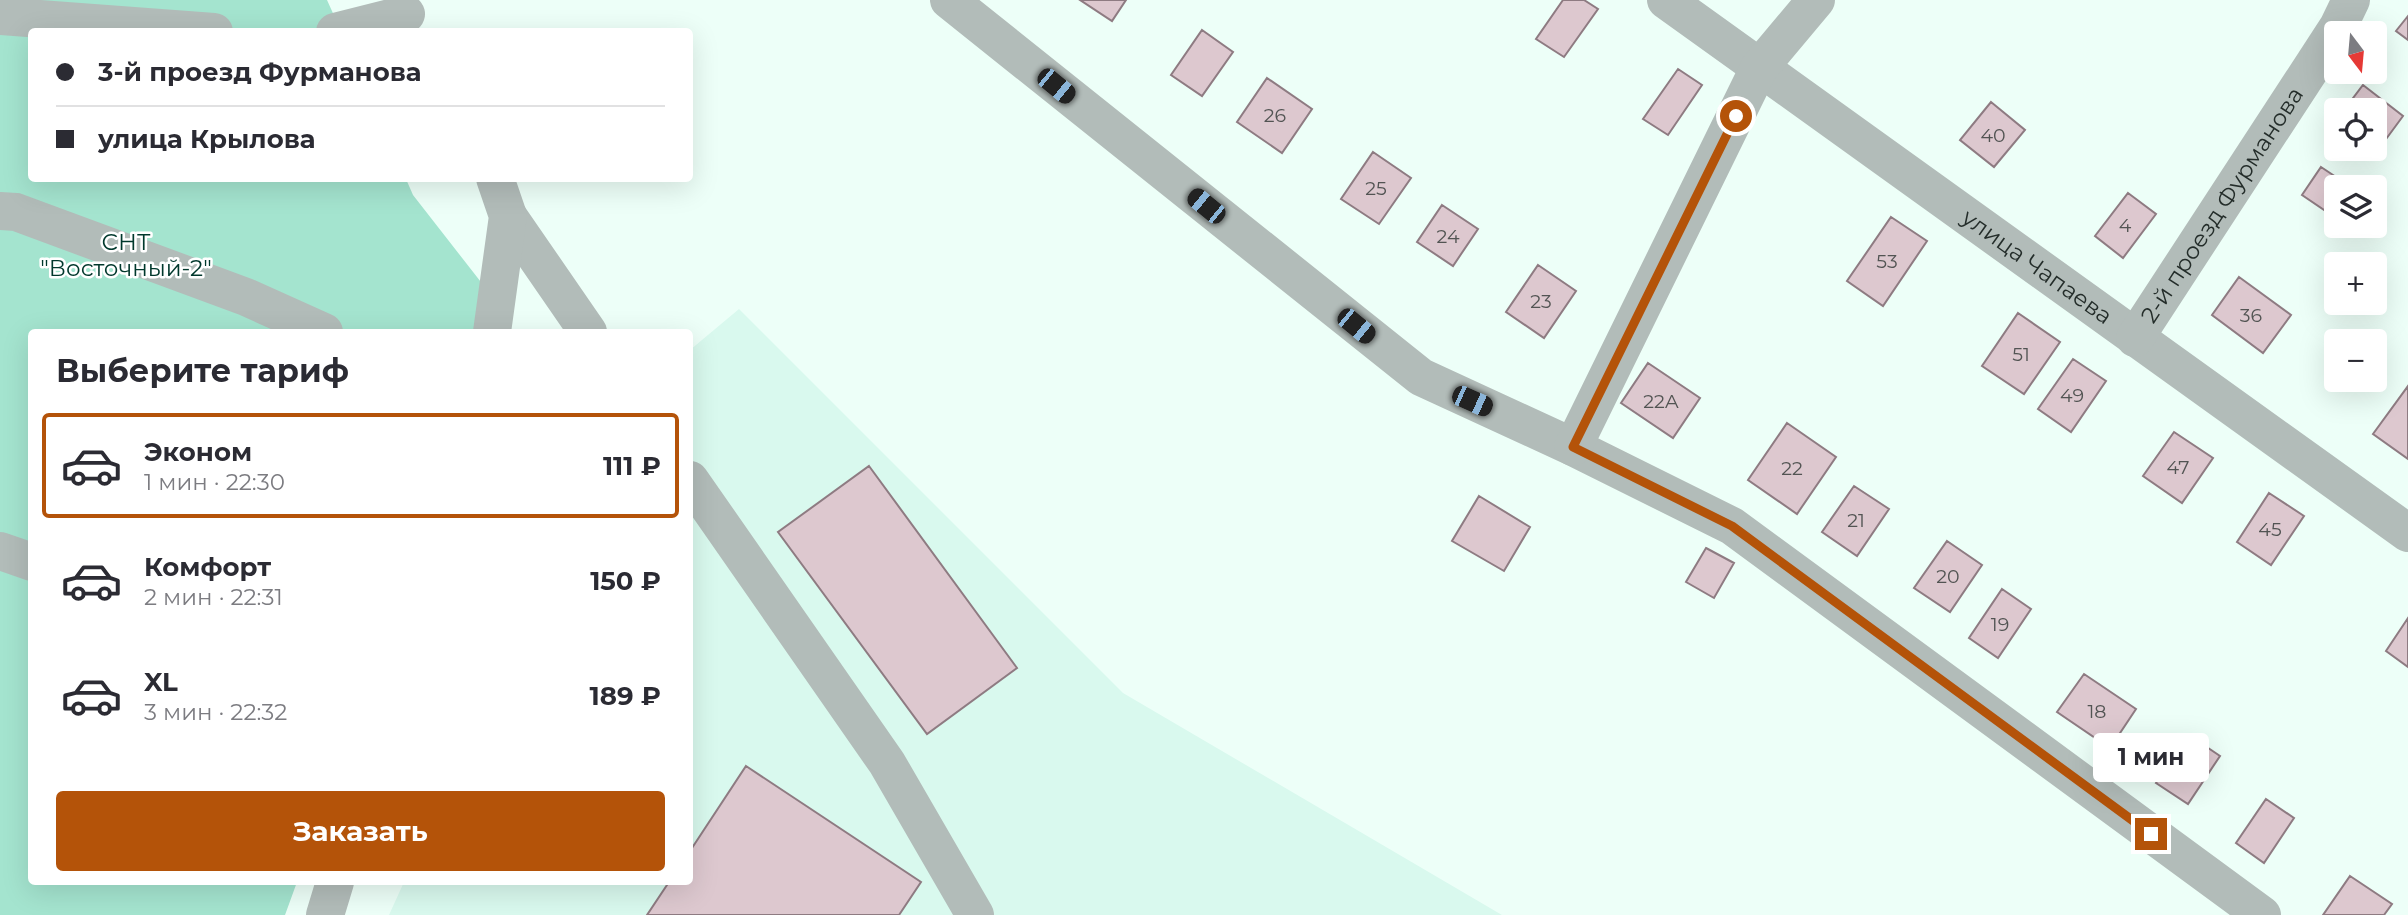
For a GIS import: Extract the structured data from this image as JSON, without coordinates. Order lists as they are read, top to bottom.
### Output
{
  "streets": {
    "street": ["2-й проезд Фурманова", "улица Чапаева"]
  },
  "crossings": [
    ["2-й проезд Фурманова", "улица Чапаева"]
  ],
  "parks": ["СНТ \"Восточный-2\""],
  "house_numbers": [
    "26",
    "40",
    "25",
    "4",
    "24",
    "53",
    "23",
    "36",
    "51",
    "49",
    "22А",
    "47",
    "22",
    "21",
    "45",
    "20",
    "19",
    "18"
  ],
  "north": "bottom",
  "page": {
    "map_buttons": ["+", "−"],
    "banner": ["3-й проезд Фурманова", "улица Крылова"],
    "heading": "Выберите тариф",
    "list": [
      {
        "name": "Эконом",
        "note": "1 мин · 22:30",
        "value": "111 ₽"
      },
      {
        "name": "Комфорт",
        "note": "2 мин · 22:31",
        "value": "150 ₽"
      },
      {
        "name": "XL",
        "note": "3 мин · 22:32",
        "value": "189 ₽"
      }
    ],
    "bubble": "1 мин",
    "buttons": "Заказать"
  }
}
